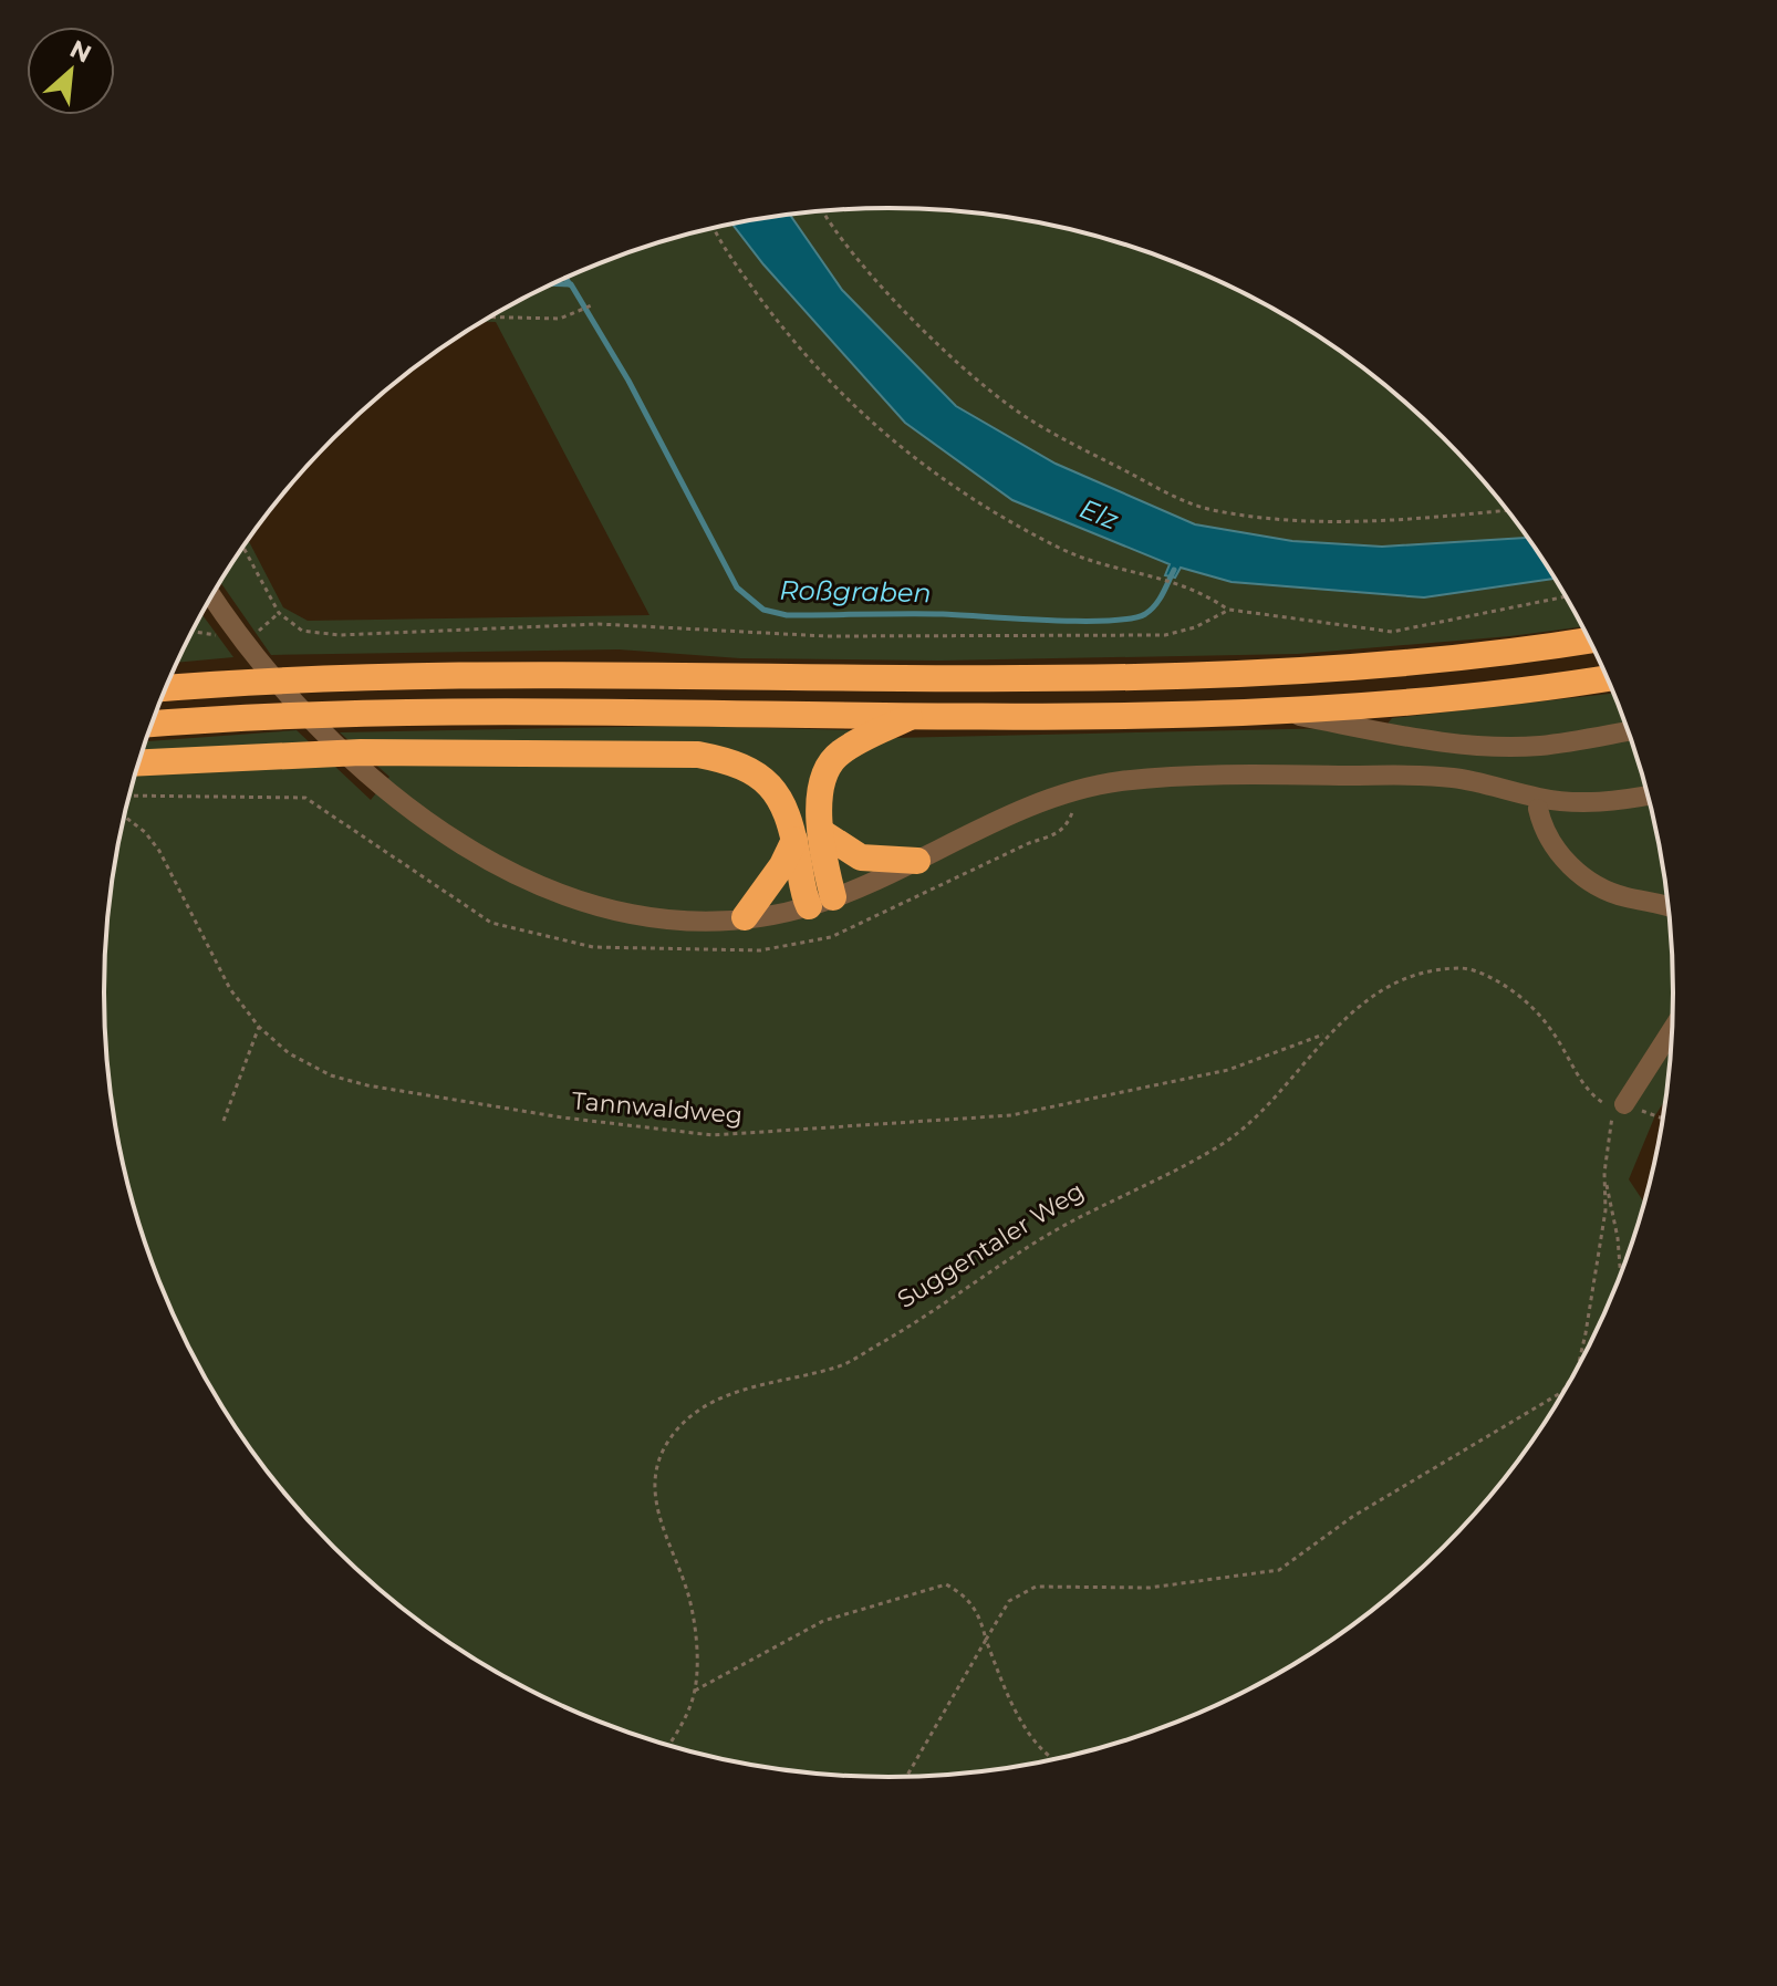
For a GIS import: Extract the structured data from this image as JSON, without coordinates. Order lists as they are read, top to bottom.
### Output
{
  "streets": {
    "path": ["Tannwaldweg", "Suggentaler Weg"]
  },
  "crossings": [
    ["Tannwaldweg", "Suggentaler Weg"]
  ],
  "water": ["Elz", "Roßgraben"],
  "north": "top right"
}
